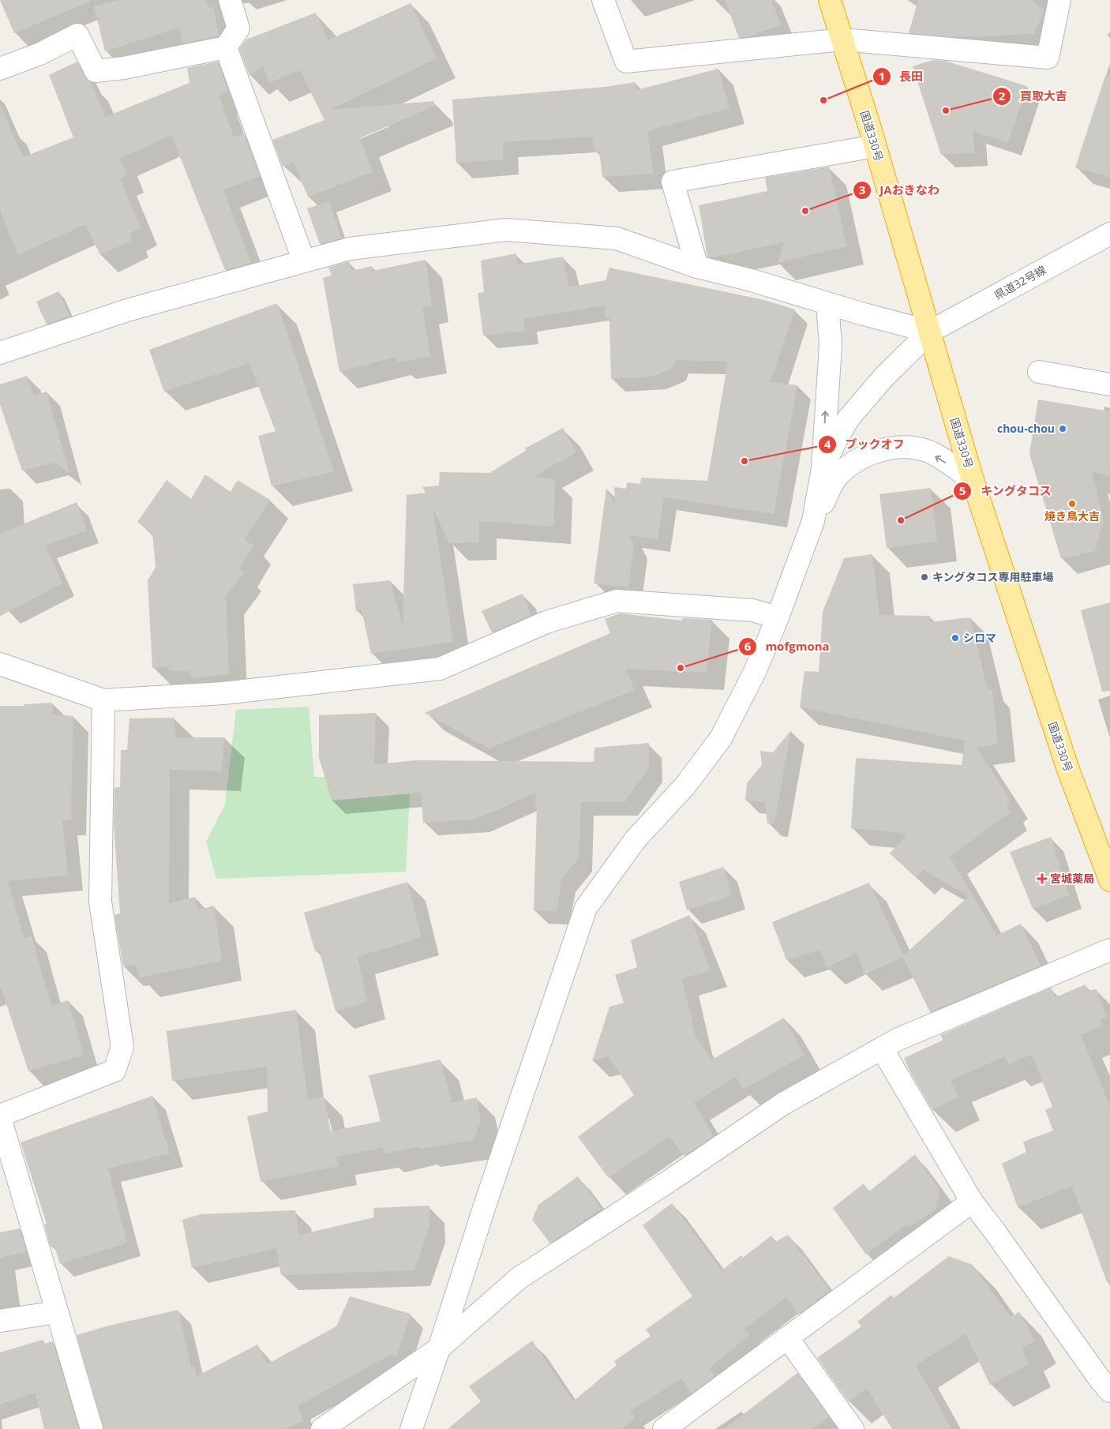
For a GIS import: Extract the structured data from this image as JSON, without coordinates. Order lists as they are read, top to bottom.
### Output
{
  "streets": {
    "highway": ["国道330号"],
    "street": ["県道32号線"]
  },
  "crossings": [
    ["国道330号", "県道32号線"]
  ],
  "places": {
    "other": [
      "長田",
      "買取大吉",
      "JAおきなわ",
      "chou-chou",
      "ブックオフ",
      "焼き鳥大吉",
      "キングタコス",
      "キングタコス専用駐車場",
      "シロマ",
      "mofgmona"
    ],
    "health": ["宮城薬局"]
  }
}
